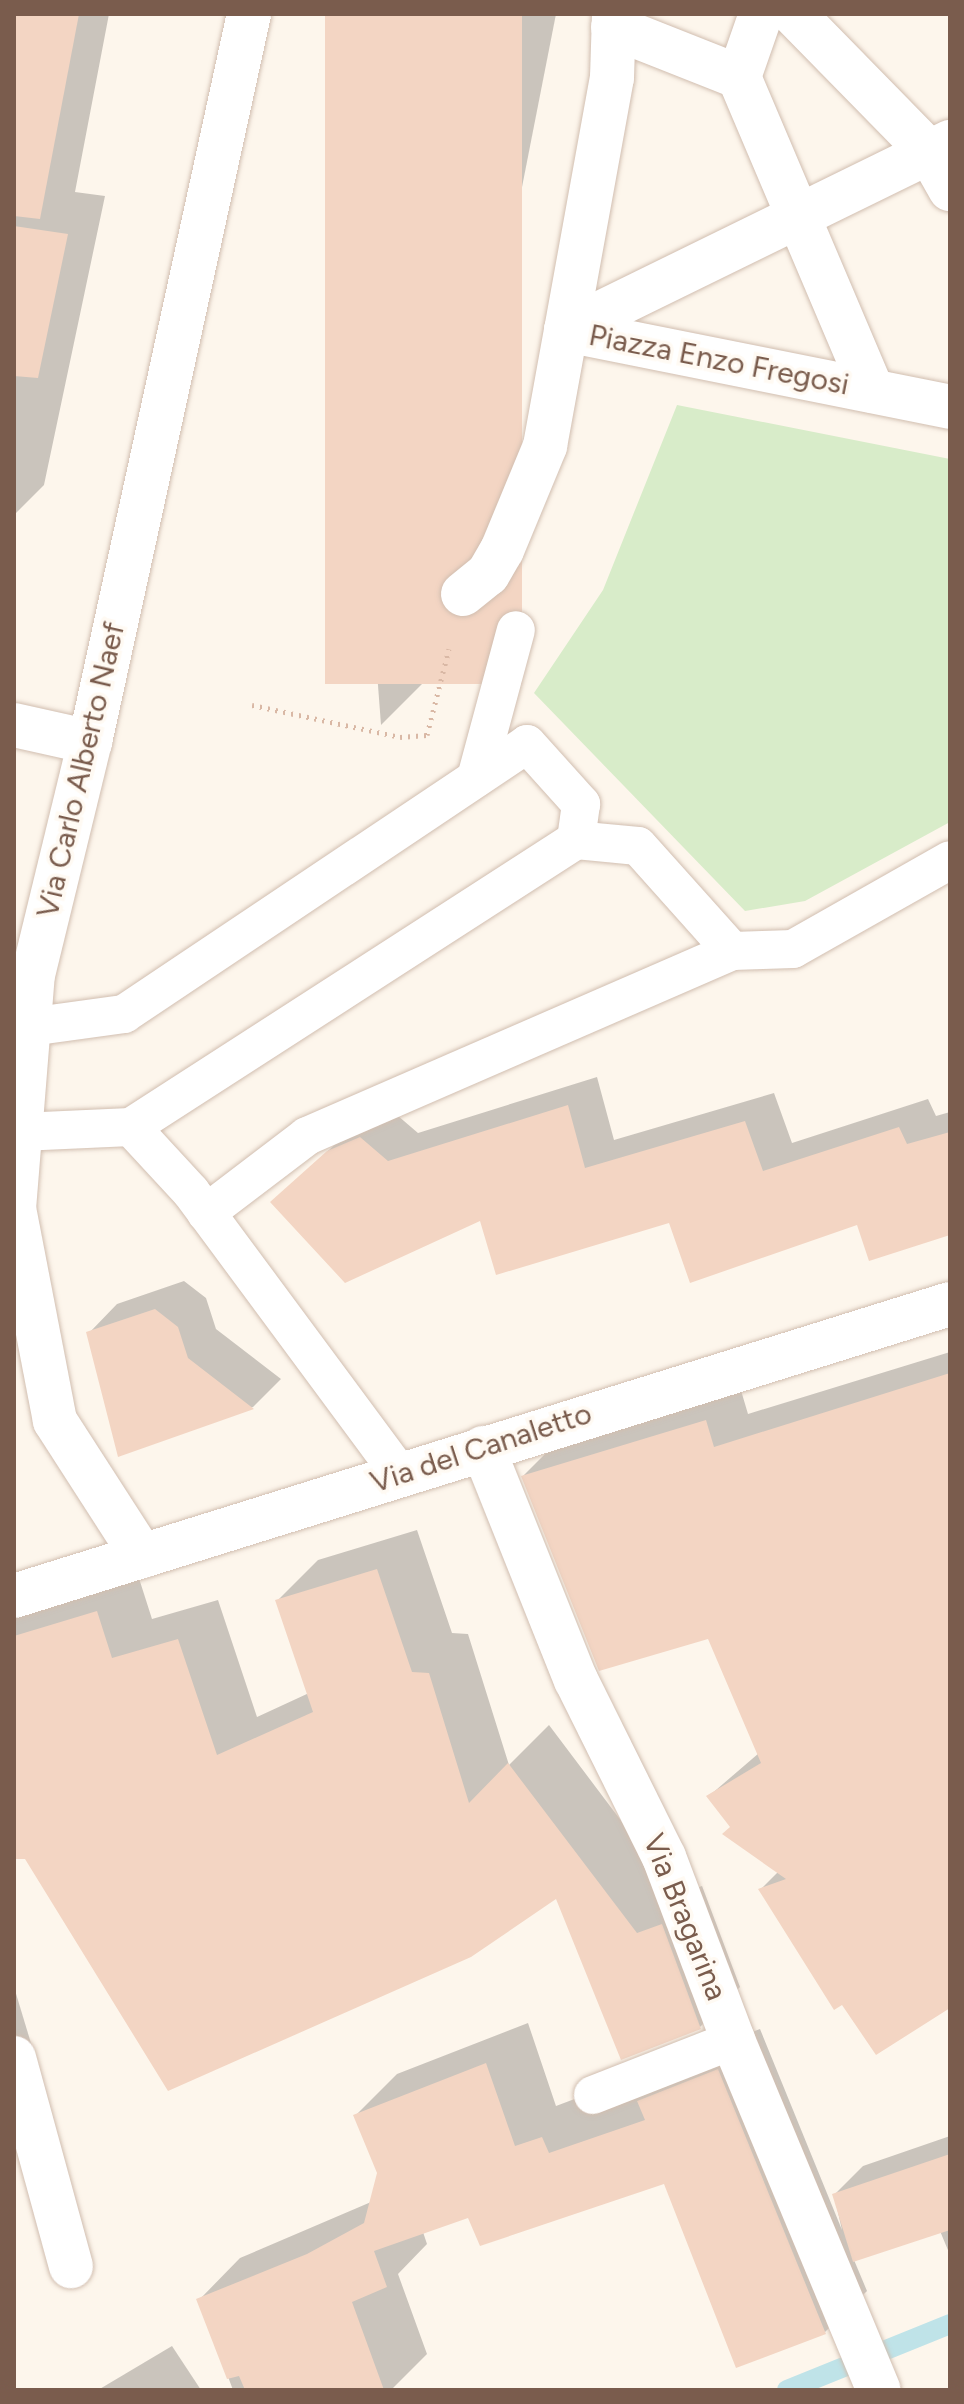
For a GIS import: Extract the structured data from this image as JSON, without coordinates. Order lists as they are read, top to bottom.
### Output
{
  "streets": {
    "street": [
      "Piazza Enzo Fregosi",
      "Via Carlo Alberto Naef",
      "Via del Canaletto",
      "Via Bragarina"
    ]
  },
  "crossings": [
    ["Via Carlo Alberto Naef", "Via del Canaletto"],
    ["Via del Canaletto", "Via Bragarina"]
  ]
}
